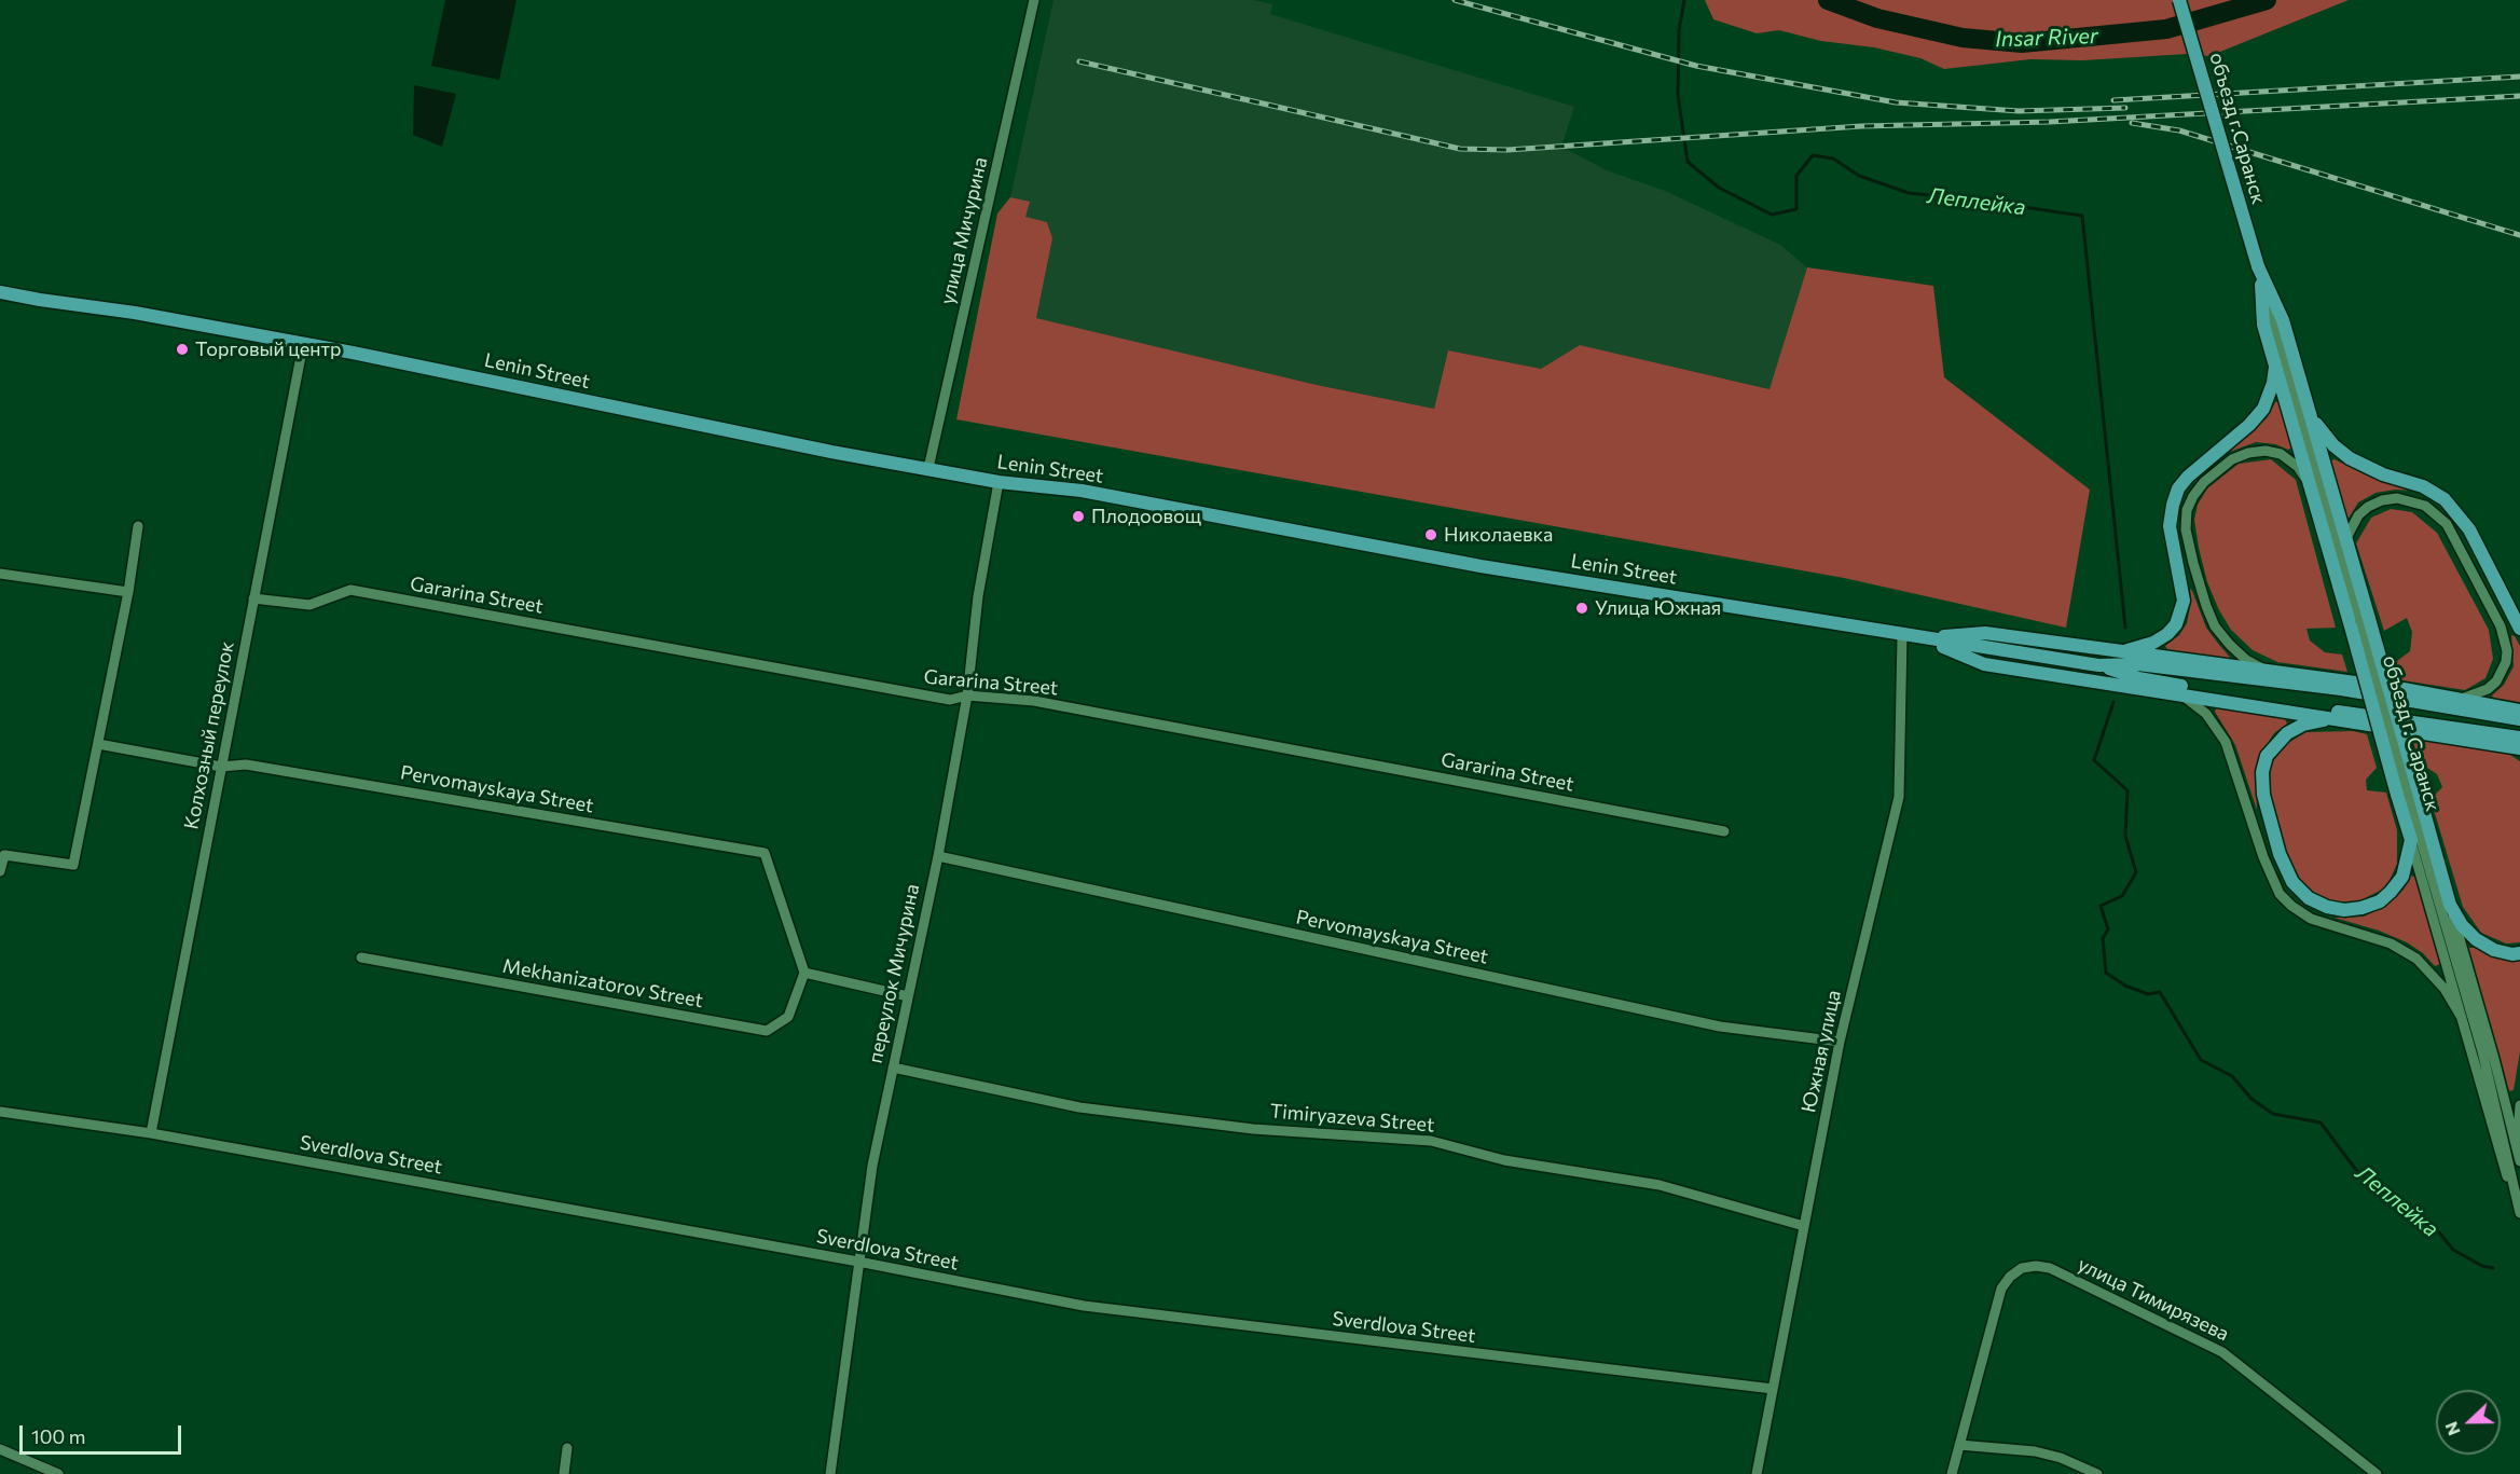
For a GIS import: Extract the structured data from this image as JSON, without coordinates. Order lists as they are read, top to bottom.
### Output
{
  "streets": {
    "main road": ["объезд г.Саранск", "Lenin Street"],
    "street": [
      "улица Мичурина",
      "Gararina Street",
      "объезд г. Саранск",
      "Колхозный переулок",
      "Pervomayskaya Street",
      "переулок Мичурина",
      "Mekhanizatorov Street",
      "Южная улица",
      "Timiryazeva Street",
      "Sverdlova Street",
      "улица Тимирязева"
    ]
  },
  "crossings": [
    ["улица Мичурина", "Lenin Street"],
    ["Lenin Street", "Колхозный переулок"],
    ["Lenin Street", "переулок Мичурина"],
    ["Lenin Street", "Южная улица"],
    ["Gararina Street", "Колхозный переулок"],
    ["Gararina Street", "переулок Мичурина"],
    ["Колхозный переулок", "Pervomayskaya Street"],
    ["Колхозный переулок", "Sverdlova Street"],
    ["Pervomayskaya Street", "переулок Мичурина"],
    ["Pervomayskaya Street", "Mekhanizatorov Street"],
    ["Pervomayskaya Street", "Южная улица"],
    ["переулок Мичурина", "Timiryazeva Street"],
    ["переулок Мичурина", "Sverdlova Street"],
    ["Южная улица", "Timiryazeva Street"],
    ["Южная улица", "Sverdlova Street"]
  ],
  "water": ["Insar River", "Леплейка"],
  "places": [
    "Торговый центр",
    "Плодоовощ",
    "Николаевка",
    "Улица Южная"
  ],
  "scale_bar": "100 m",
  "north": "left"
}
